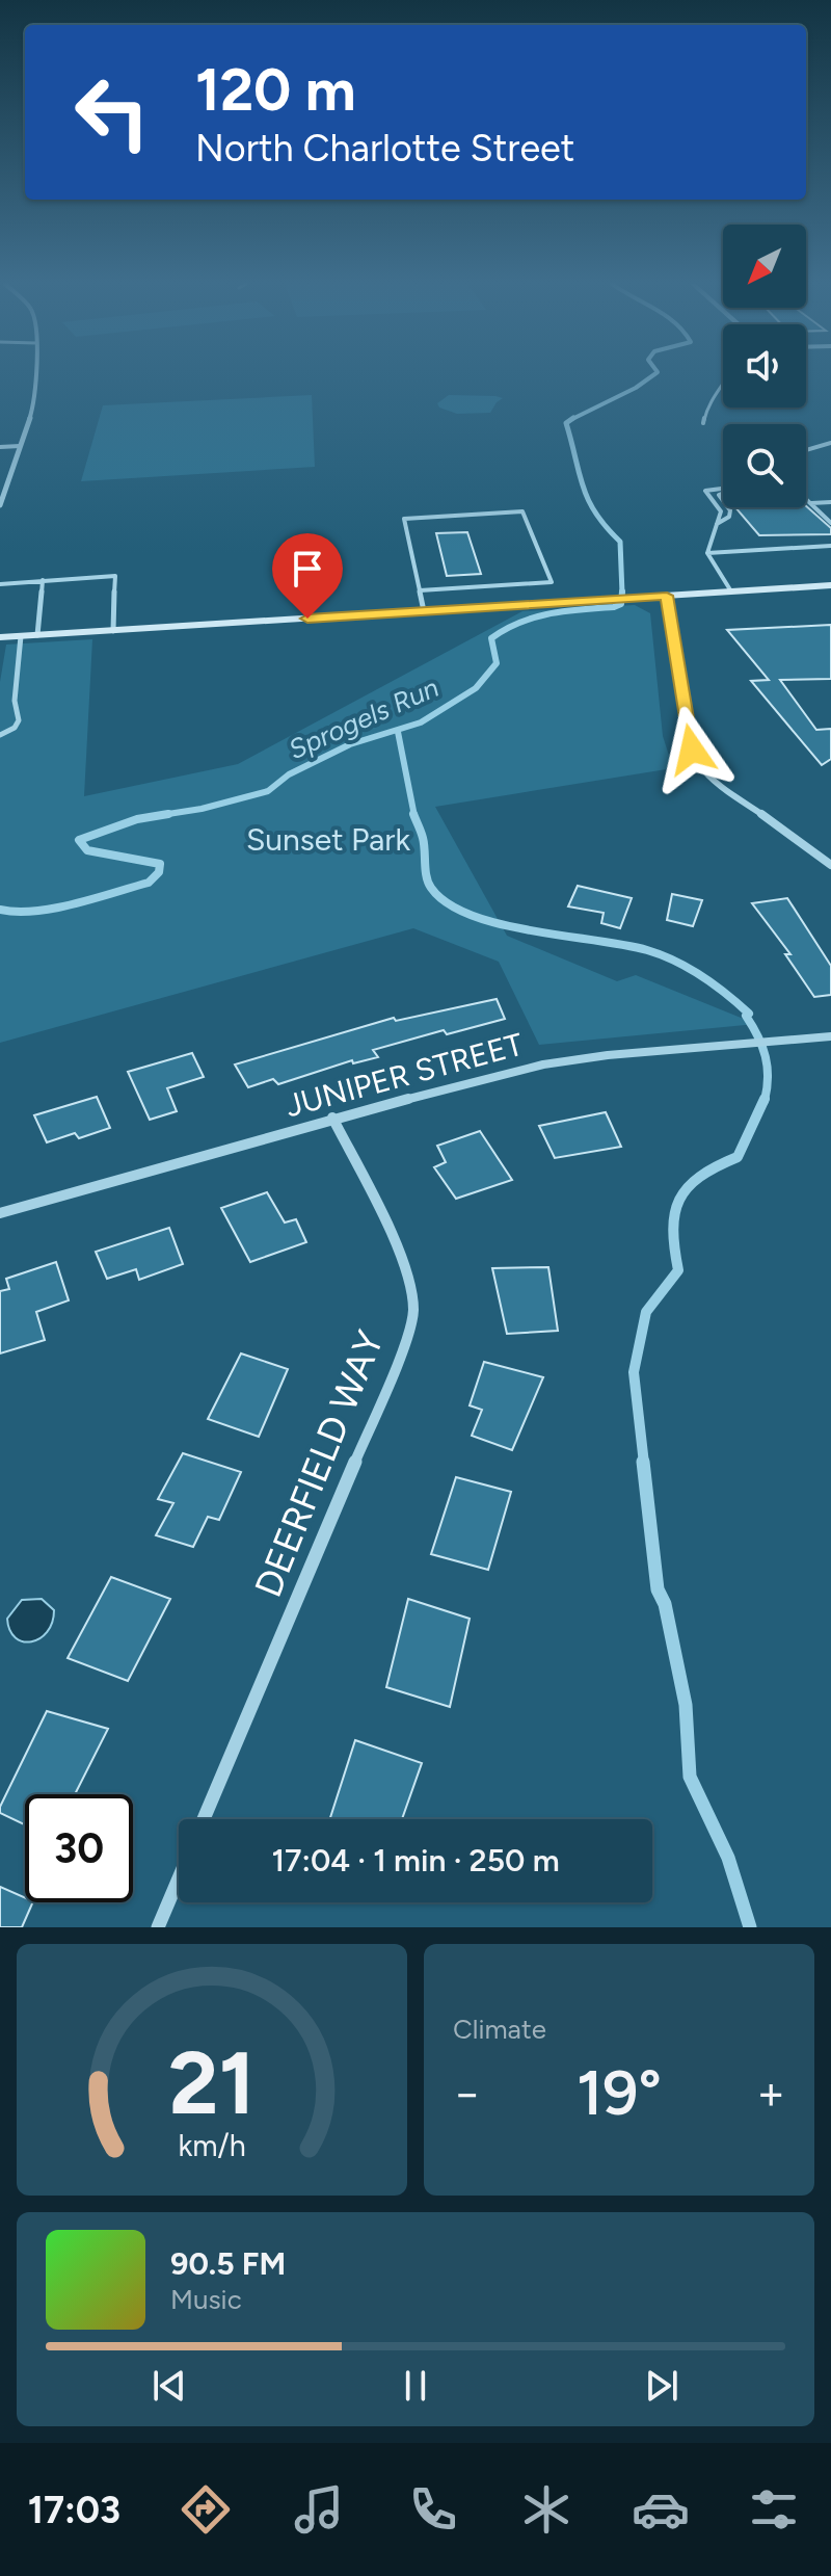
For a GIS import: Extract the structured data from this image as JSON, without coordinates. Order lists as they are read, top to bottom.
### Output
{
  "streets": {
    "street": ["JUNIPER STREET", "DEERFIELD WAY"]
  },
  "crossings": [
    ["JUNIPER STREET", "DEERFIELD WAY"]
  ],
  "water": ["Sprogels Run"],
  "parks": ["Sunset Park"],
  "north": "bottom left",
  "page": {
    "turn": ["120 m", "North Charlotte Street"],
    "limit": "30",
    "trip": "17:04 · 1 min · 250 m",
    "tile": "Climate",
    "heat": ["−", "19°", "+"],
    "song": ["90.5 FM", "Music"],
    "tabs": "17:03",
    "gauge": ["21", "km/h"]
  }
}
